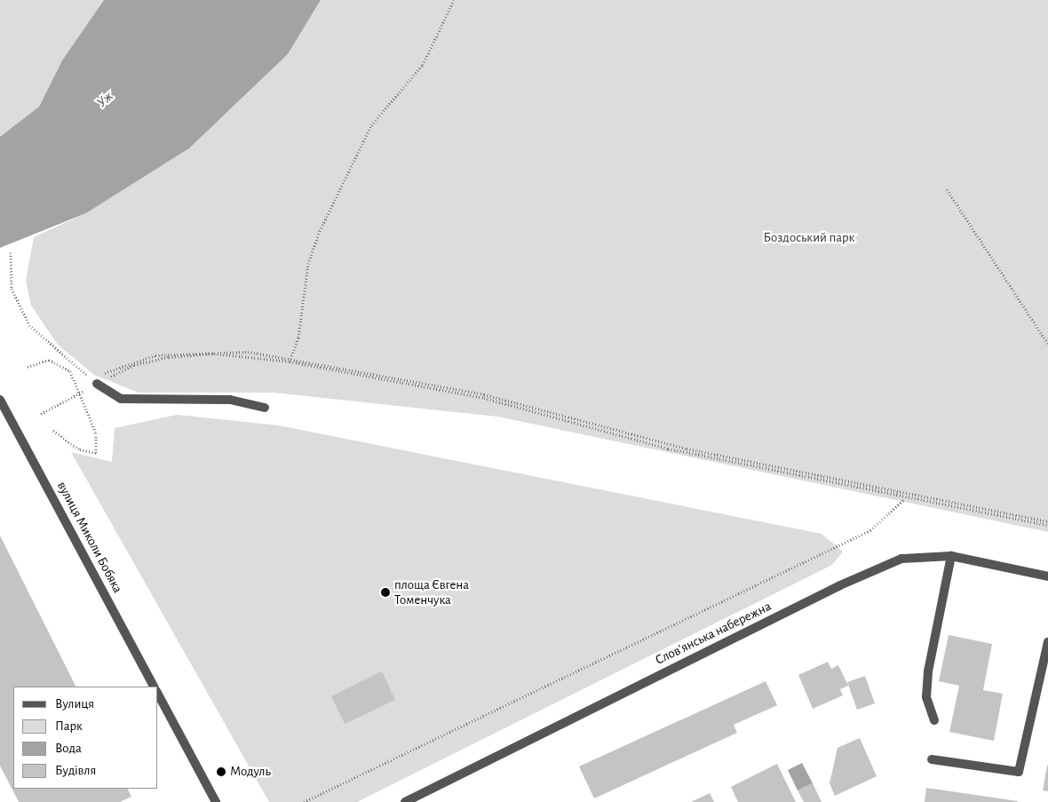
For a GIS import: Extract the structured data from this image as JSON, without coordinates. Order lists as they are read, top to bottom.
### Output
{
  "streets": {
    "street": ["вулиця Миколи Бобяка", "Словʼянська набережна"]
  },
  "water": ["Уж"],
  "parks": ["Боздоський парк"],
  "places": ["площа Євгена Томенчука", "Модуль"],
  "legend": [
    "Вулиця",
    "Парк",
    "Вода",
    "Будівля"
  ]
}
